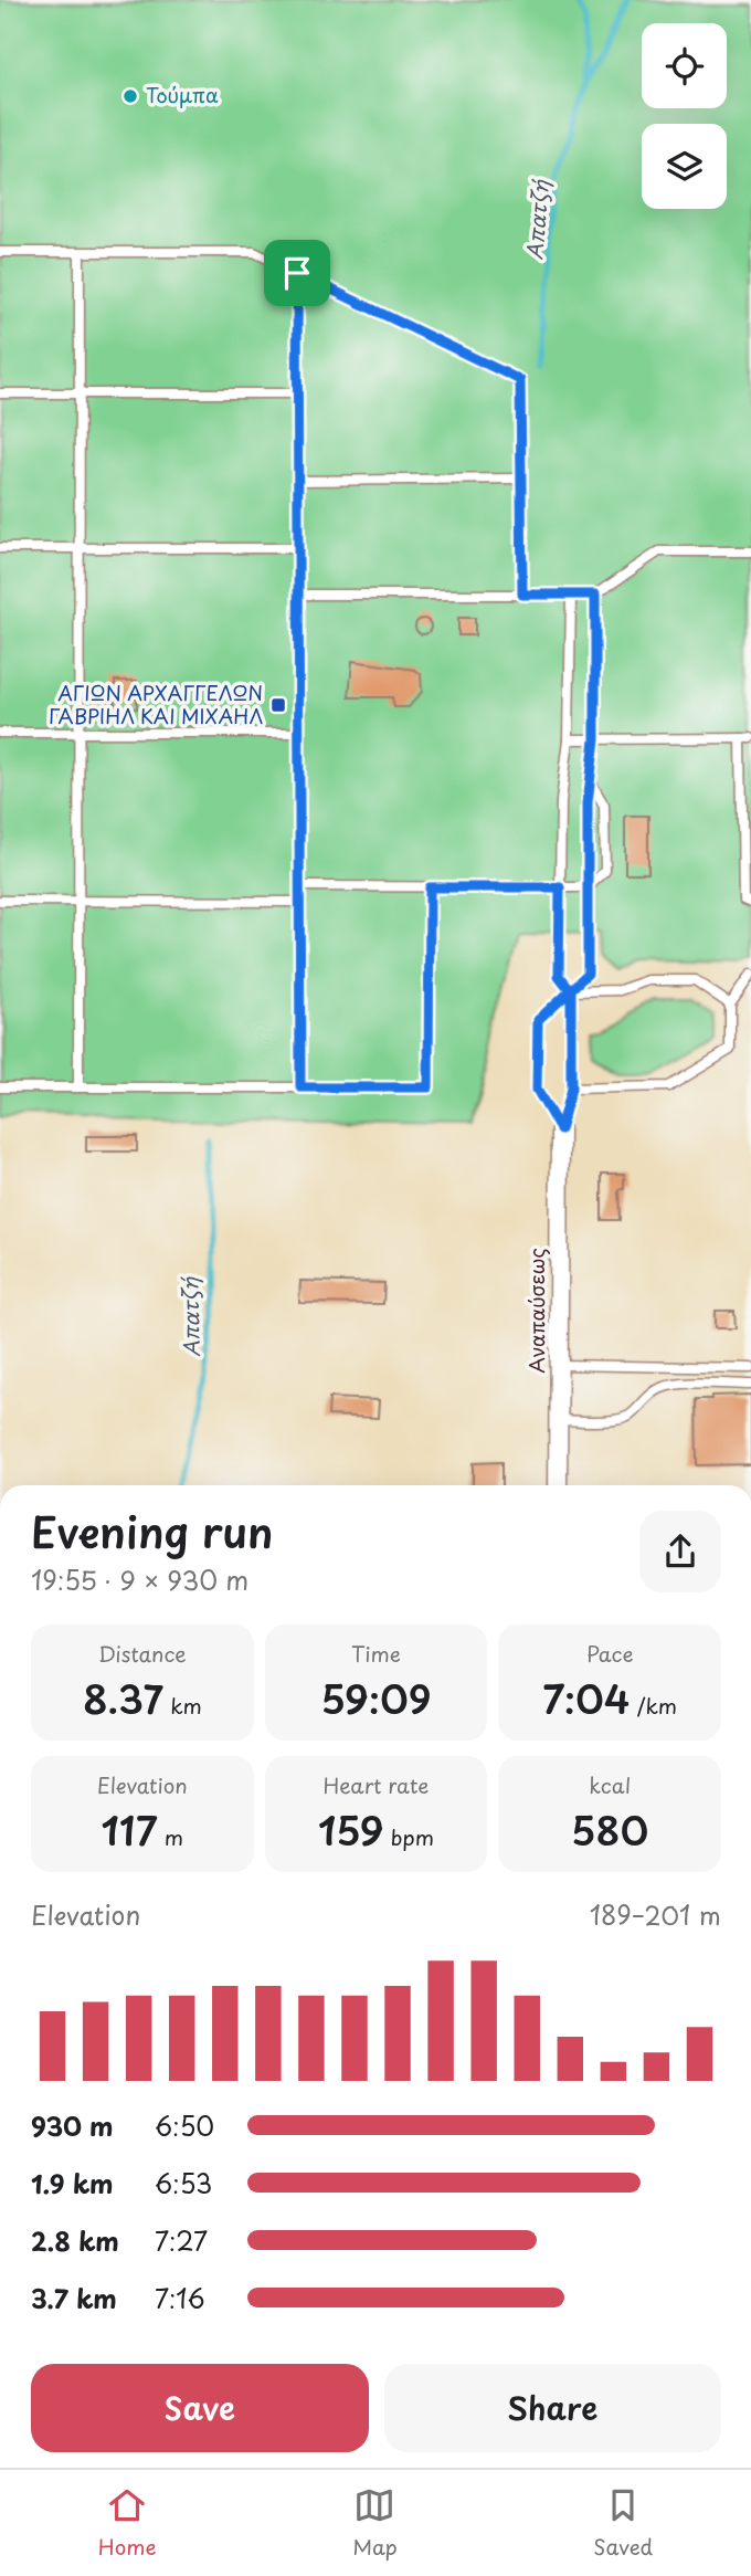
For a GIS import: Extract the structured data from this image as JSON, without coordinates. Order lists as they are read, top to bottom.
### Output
{
  "streets": {
    "street": ["Αναπαύσεως"]
  },
  "water": ["Απατζή"],
  "places": {
    "other": ["Τούμπα"],
    "transit": ["ΑΓΙΩΝ ΑΡΧΑΓΓΕΛΩΝ ΓΑΒΡΙΗΛ ΚΑΙ ΜΙΧΑΗΛ"]
  },
  "page": {
    "heading": ["Evening run", "19:55 · 9 × 930 m"],
    "stats": [
      ["Distance", "8.37 km"],
      ["Time", "59:09"],
      ["Pace", "7:04 /km"],
      ["Elevation", "117 m"],
      ["Heart rate", "159 bpm"],
      ["kcal", "580"]
    ],
    "chart": ["Elevation", "189–201 m"],
    "list": [
      {
        "name": "930 m",
        "note": "6:50"
      },
      {
        "name": "1.9 km",
        "note": "6:53"
      },
      {
        "name": "2.8 km",
        "note": "7:27"
      },
      {
        "name": "3.7 km",
        "note": "7:16"
      }
    ],
    "buttons": ["Save", "Share"],
    "tabs": ["Home", "Map", "Saved"]
  }
}
